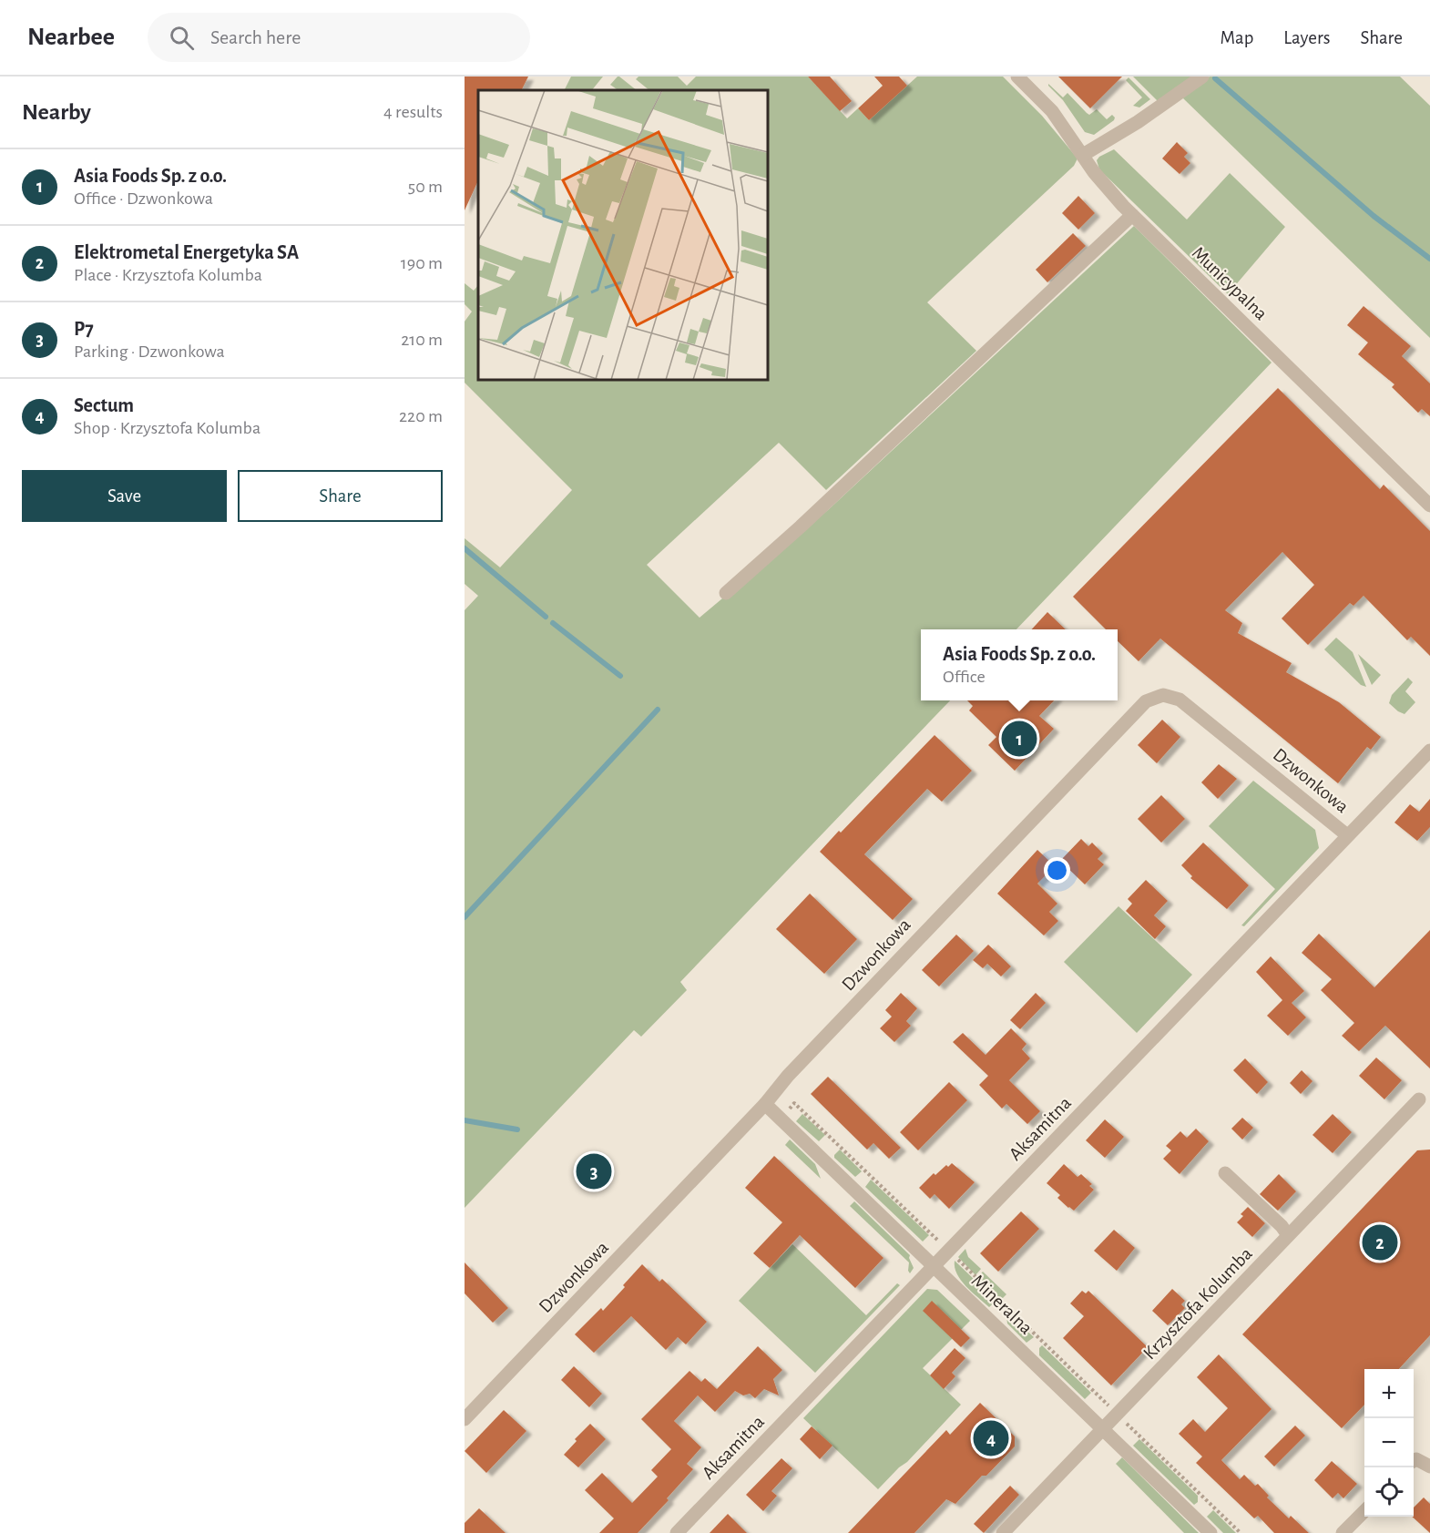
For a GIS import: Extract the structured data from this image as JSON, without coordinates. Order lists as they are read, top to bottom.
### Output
{
  "streets": {
    "street": [
      "Municypalna",
      "Dzwonkowa",
      "Aksamitna",
      "Krzysztofa Kolumba",
      "Mineralna"
    ]
  },
  "crossings": [
    ["Dzwonkowa", "Aksamitna"],
    ["Dzwonkowa", "Mineralna"],
    ["Aksamitna", "Mineralna"],
    ["Krzysztofa Kolumba", "Mineralna"]
  ],
  "page": {
    "header": "Nearbee",
    "search": "Search here",
    "nav": ["Map", "Layers", "Share"],
    "heading": ["Nearby", "4 results"],
    "list": [
      {
        "mark": "1",
        "name": "Asia Foods Sp. z o.o.",
        "note": "Office · Dzwonkowa",
        "value": "50 m"
      },
      {
        "mark": "2",
        "name": "Elektrometal Energetyka SA",
        "note": "Place · Krzysztofa Kolumba",
        "value": "190 m"
      },
      {
        "mark": "3",
        "name": "P7",
        "note": "Parking · Dzwonkowa",
        "value": "210 m"
      },
      {
        "mark": "4",
        "name": "Sectum",
        "note": "Shop · Krzysztofa Kolumba",
        "value": "220 m"
      }
    ],
    "buttons": ["Save", "Share"],
    "popup": ["Asia Foods Sp. z o.o.", "Office"],
    "pins": [
      "1",
      "3",
      "2",
      "4"
    ],
    "map_buttons": ["+", "−"]
  }
}
